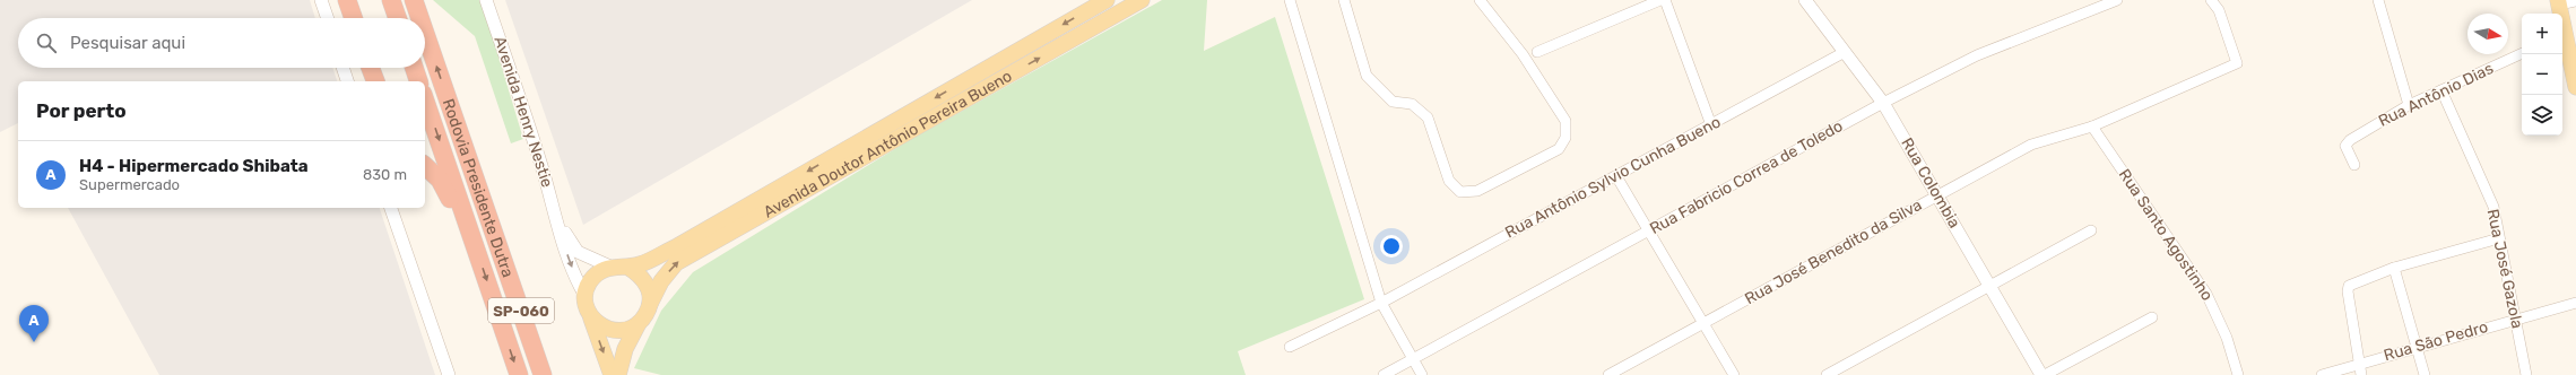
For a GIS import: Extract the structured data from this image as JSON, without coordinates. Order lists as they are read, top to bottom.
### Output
{
  "streets": {
    "highway": ["Rodovia Presidente Dutra", "SP-060"],
    "main road": ["Avenida Doutor Antônio Pereira Bueno"],
    "street": [
      "Rua Antônio Dias",
      "Avenida Henry Nestie",
      "Rua Antônio Sylvio Cunha Bueno",
      "Rua Fabricio Correa de Toledo",
      "Rua Colombia",
      "Rua Santo Agostinho",
      "Rua José Benedito da Silva",
      "Rua José Gazola",
      "Rua São Pedro"
    ]
  },
  "crossings": [
    ["Rua Antônio Dias", "Rua José Gazola"],
    ["Rua Antônio Sylvio Cunha Bueno", "Rua Colombia"],
    ["Rua Fabricio Correa de Toledo", "Rua Colombia"],
    ["Rua Colombia", "Rua José Benedito da Silva"],
    ["Rua Santo Agostinho", "Rua José Benedito da Silva"],
    ["Rua José Gazola", "Rua São Pedro"]
  ],
  "north": "right",
  "page": {
    "map_buttons": ["+", "−"],
    "search": "Pesquisar aqui",
    "heading": "Por perto",
    "list": [
      {
        "mark": "A",
        "name": "H4 - Hipermercado Shibata",
        "note": "Supermercado",
        "value": "830 m"
      }
    ],
    "pins": "A"
  }
}
